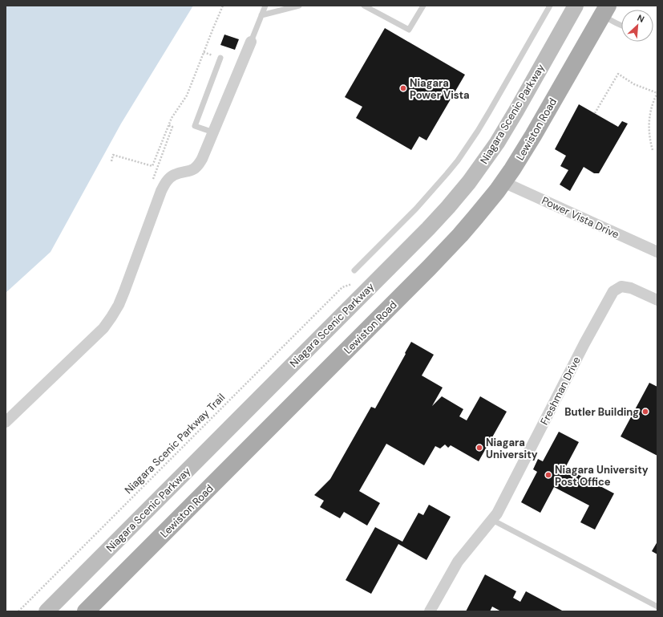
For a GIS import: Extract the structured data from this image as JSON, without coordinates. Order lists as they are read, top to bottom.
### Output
{
  "streets": {
    "main road": ["Niagara Scenic Parkway", "Lewiston Road"],
    "street": ["Power Vista Drive", "Freshman Drive"],
    "path": ["Niagara Scenic Parkway Trail"]
  },
  "crossings": [
    ["Lewiston Road", "Power Vista Drive"]
  ],
  "places": [
    "Niagara Power Vista",
    "Butler Building",
    "Niagara University",
    "Niagara University Post Office"
  ],
  "north": "top right"
}
